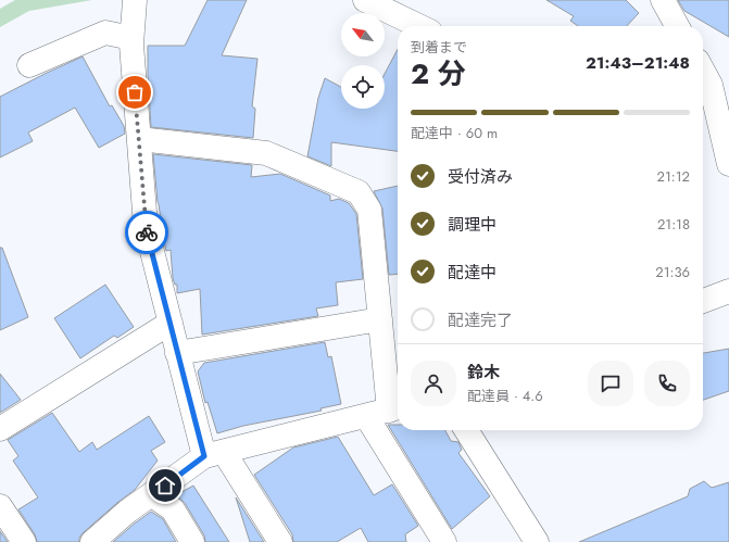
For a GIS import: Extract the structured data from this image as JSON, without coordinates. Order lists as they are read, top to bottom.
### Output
{
  "north": "top left",
  "page": {
    "heading": ["2 分", "到着まで", "21:43–21:48"],
    "panel": ["鈴木", "配達員 · 4.6"],
    "bar": "配達中 · 60 m",
    "list": [
      ["受付済み", "21:12"],
      ["調理中", "21:18"],
      ["配達中", "21:36"],
      "配達完了"
    ]
  }
}
